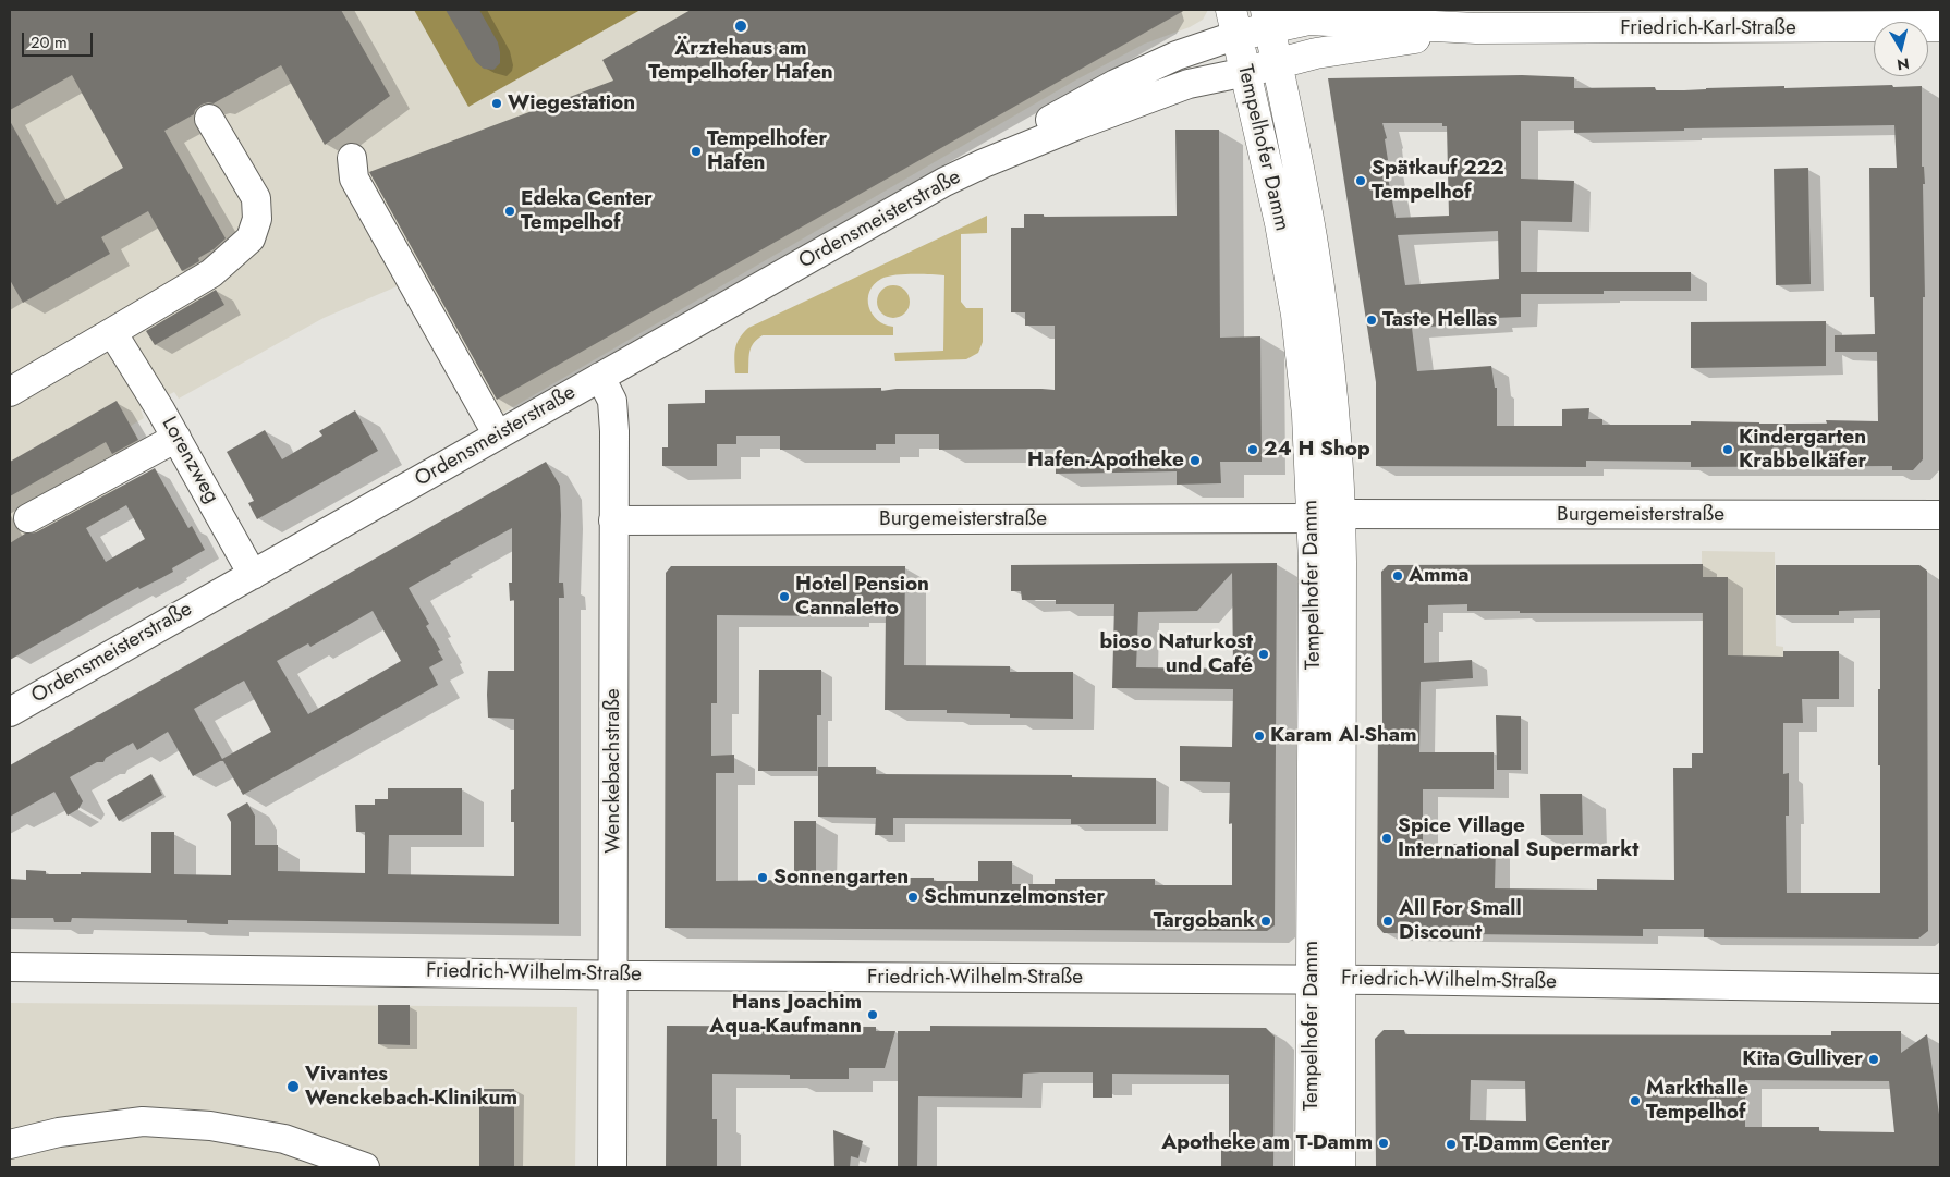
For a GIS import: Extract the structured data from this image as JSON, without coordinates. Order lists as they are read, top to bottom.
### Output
{
  "streets": {
    "main road": ["Friedrich-Karl-Straße", "Tempelhofer Damm", "Ordensmeisterstraße"],
    "street": [
      "Lorenzweg",
      "Burgemeisterstraße",
      "Wenckebachstraße",
      "Friedrich-Wilhelm-Straße"
    ]
  },
  "crossings": [
    ["Friedrich-Karl-Straße", "Tempelhofer Damm"],
    ["Friedrich-Karl-Straße", "Ordensmeisterstraße"],
    ["Tempelhofer Damm", "Ordensmeisterstraße"],
    ["Tempelhofer Damm", "Burgemeisterstraße"],
    ["Tempelhofer Damm", "Friedrich-Wilhelm-Straße"],
    ["Ordensmeisterstraße", "Lorenzweg"],
    ["Ordensmeisterstraße", "Wenckebachstraße"],
    ["Burgemeisterstraße", "Wenckebachstraße"],
    ["Wenckebachstraße", "Friedrich-Wilhelm-Straße"]
  ],
  "places": [
    "Ärztehaus am Tempelhofer Hafen",
    "Wiegestation",
    "Tempelhofer Hafen",
    "Spätkauf 222 Tempelhof",
    "Edeka Center Tempelhof",
    "Taste Hellas",
    "24 H Shop",
    "Kindergarten Krabbelkäfer",
    "Hafen-Apotheke",
    "Amma",
    "Hotel Pension Cannaletto",
    "bioso Naturkost und Café",
    "Karam Al-Sham",
    "Spice Village International Supermarkt",
    "Sonnengarten",
    "Schmunzelmonster",
    "Targobank",
    "All For Small Discount",
    "Hans Joachim Aqua-Kaufmann",
    "Kita Gulliver",
    "Vivantes Wenckebach-Klinikum",
    "Markthalle Tempelhof",
    "Apotheke am T-Damm",
    "T-Damm Center"
  ],
  "scale_bar": "20 m",
  "north": "bottom"
}
